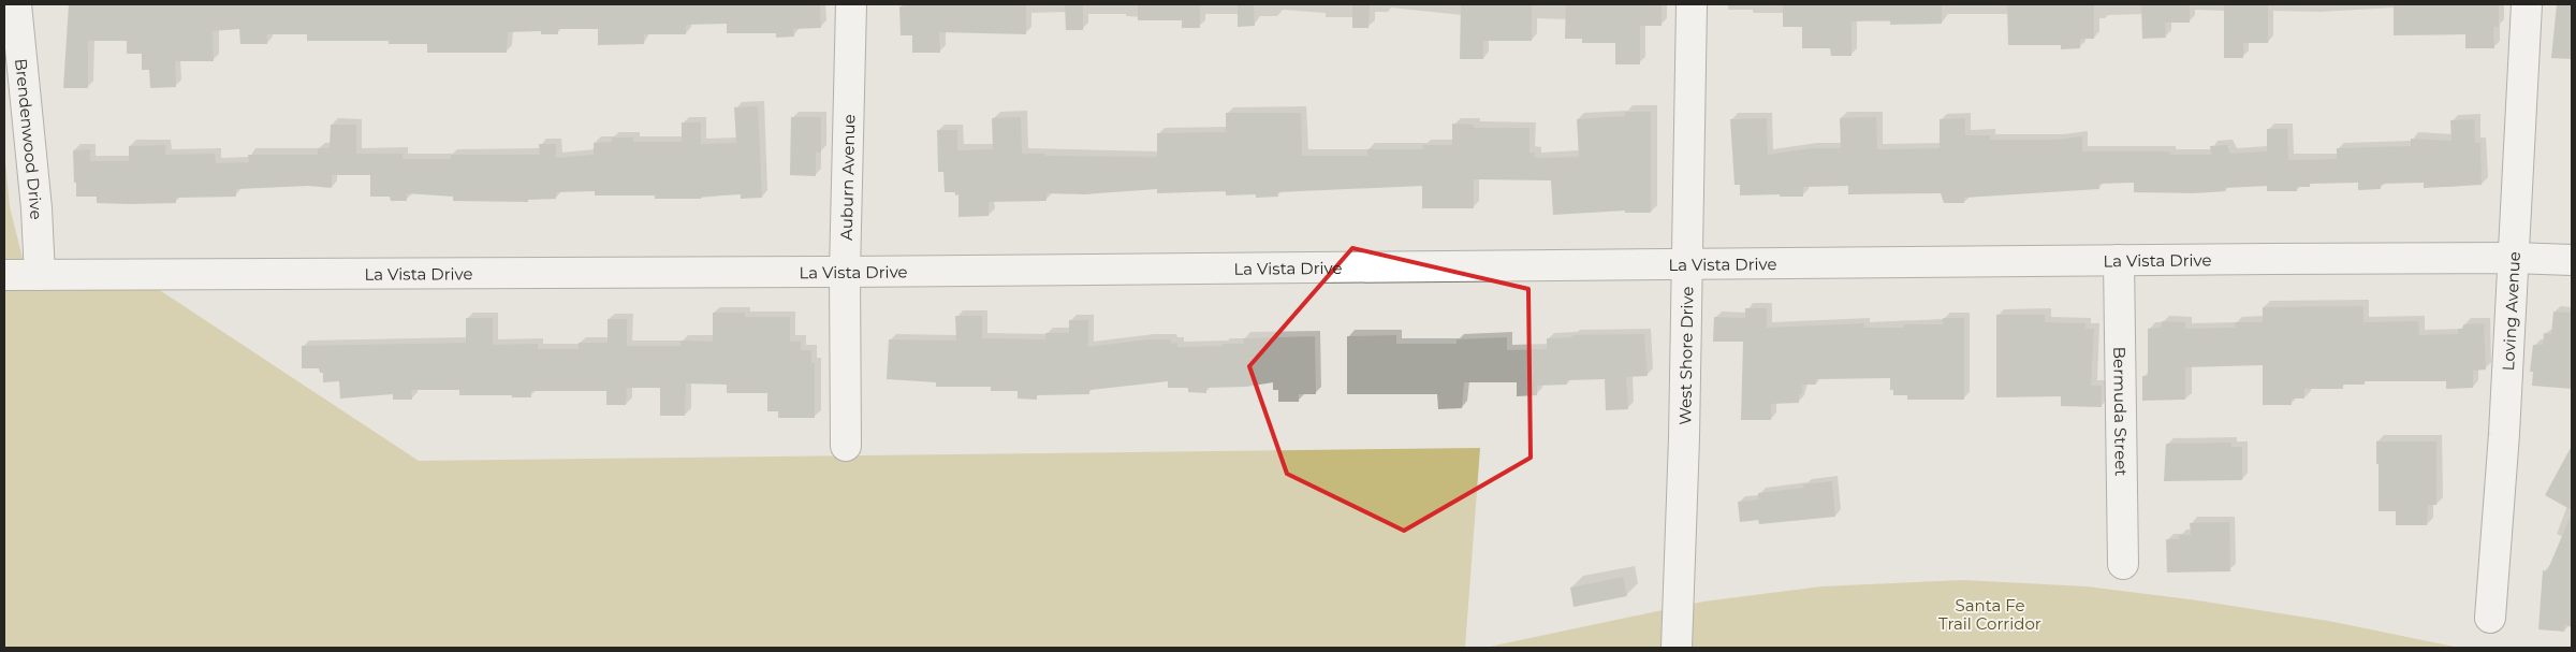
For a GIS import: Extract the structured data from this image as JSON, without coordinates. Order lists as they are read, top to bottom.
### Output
{
  "streets": {
    "street": [
      "Brendenwood Drive",
      "Auburn Avenue",
      "La Vista Drive",
      "Loving Avenue",
      "West Shore Drive",
      "Bermuda Street"
    ]
  },
  "crossings": [
    ["Brendenwood Drive", "La Vista Drive"],
    ["Auburn Avenue", "La Vista Drive"],
    ["La Vista Drive", "Loving Avenue"],
    ["La Vista Drive", "West Shore Drive"],
    ["La Vista Drive", "Bermuda Street"]
  ],
  "parks": ["Santa Fe Trail Corridor"]
}
